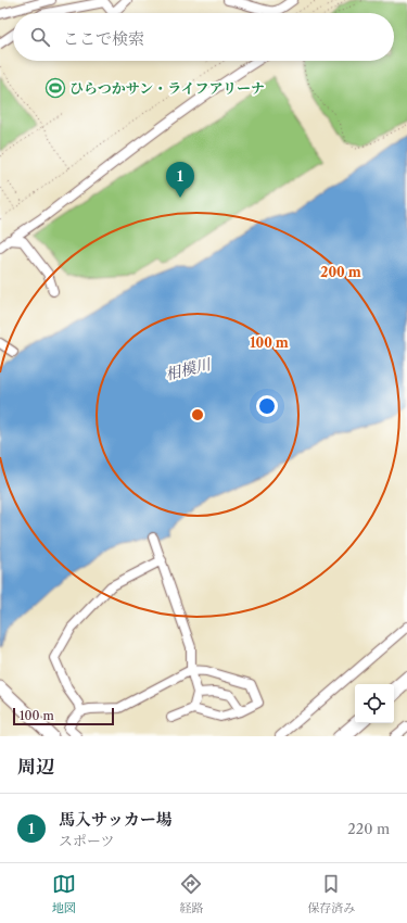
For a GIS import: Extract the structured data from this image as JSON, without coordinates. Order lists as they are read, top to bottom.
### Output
{
  "water": ["相模川"],
  "places": {
    "sports": ["ひらつかサン・ライフアリーナ"]
  },
  "scale_bar": "100 m",
  "page": {
    "search": "ここで検索",
    "pins": "1",
    "scale": "100 m",
    "heading": "周辺",
    "list": [
      {
        "mark": "1",
        "name": "馬入サッカー場",
        "note": "スポーツ",
        "value": "220 m"
      }
    ],
    "nav": ["地図", "経路", "保存済み"]
  },
  "rings": ["200 m", "100 m"]
}
